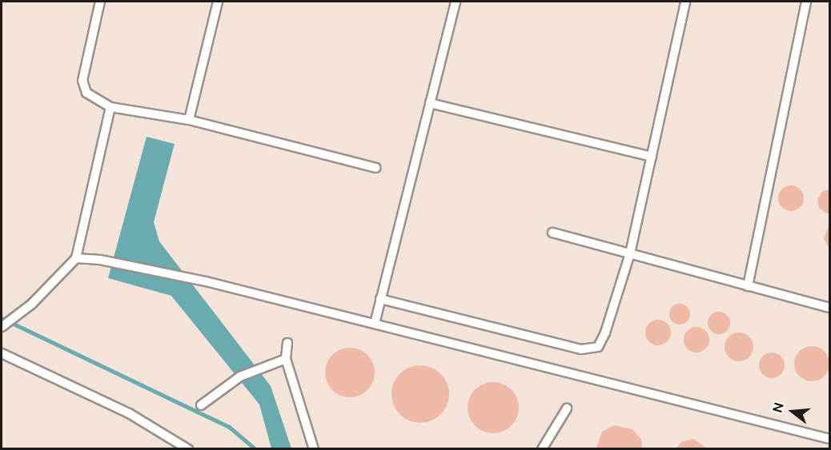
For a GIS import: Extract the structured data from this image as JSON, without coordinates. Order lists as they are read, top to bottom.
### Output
{
  "north": "left"
}
